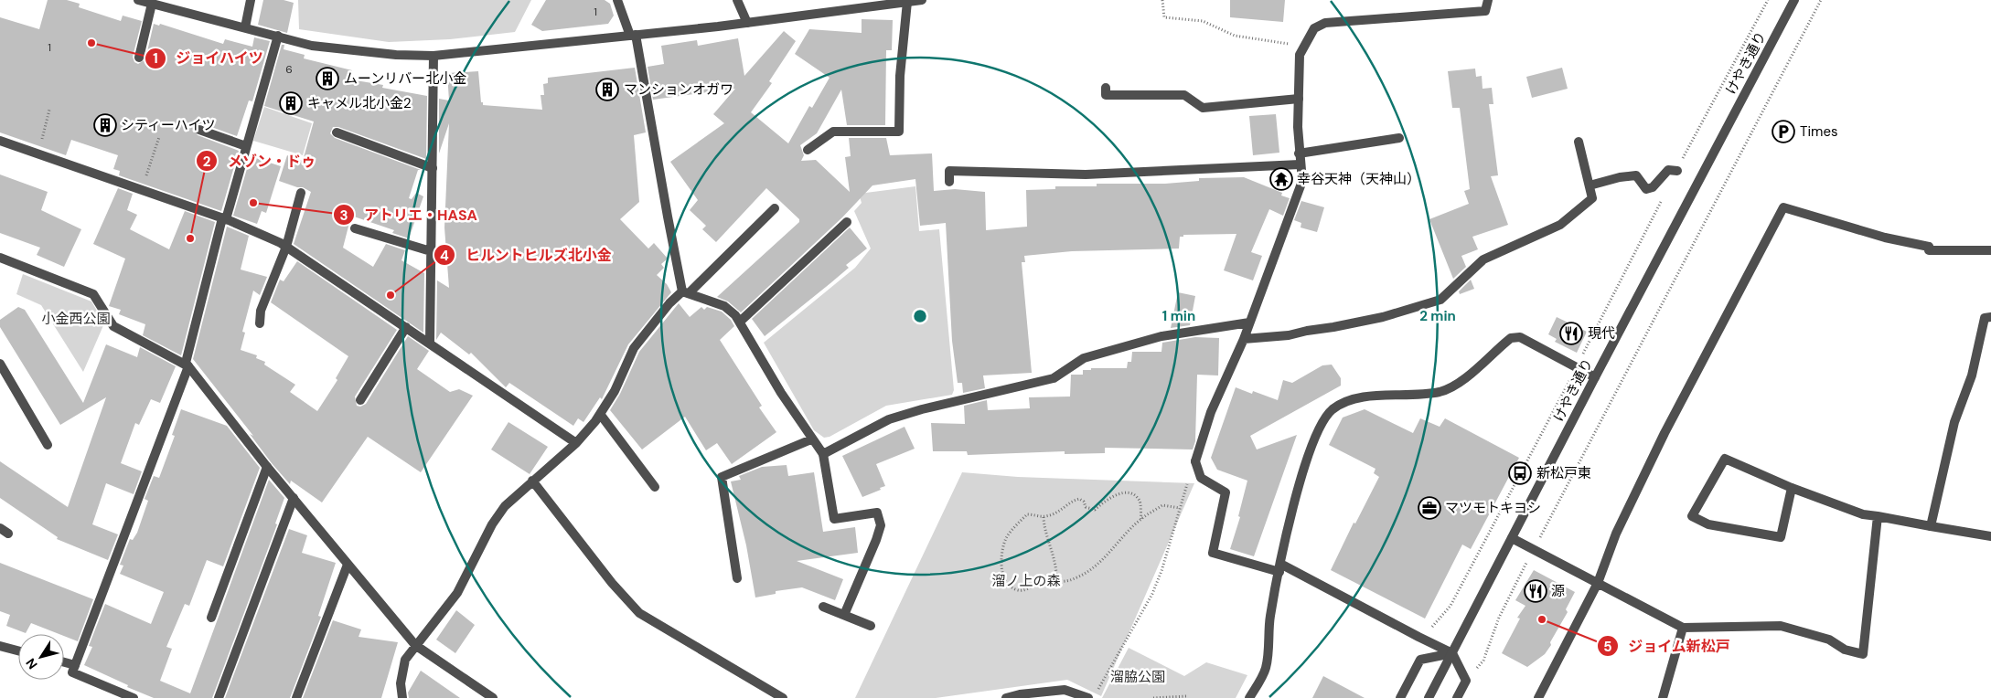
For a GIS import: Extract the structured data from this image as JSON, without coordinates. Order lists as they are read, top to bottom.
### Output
{
  "streets": {
    "street": ["けやき通り"]
  },
  "parks": ["小金西公園", "溜ノ上の森", "溜脇公園"],
  "places": {
    "other": [
      "ジョイハイツ",
      "アトリエ・HASA",
      "メゾン・ドゥ",
      "ヒルントヒルズ北小金",
      "ジョイム新松戸"
    ],
    "building": [
      "ムーンリバー北小金",
      "マンションオガワ",
      "キャメル北小金2",
      "シティーハイツ"
    ],
    "parking": ["Times"],
    "temple": ["幸谷天神（天神山）"],
    "restaurant": ["現代", "源"],
    "bus stop": ["新松戸東"],
    "office": ["マツモトキヨシ"]
  },
  "house_numbers": ["1", "1", "6"],
  "north": "bottom left",
  "rings": ["1 min", "2 min"]
}
